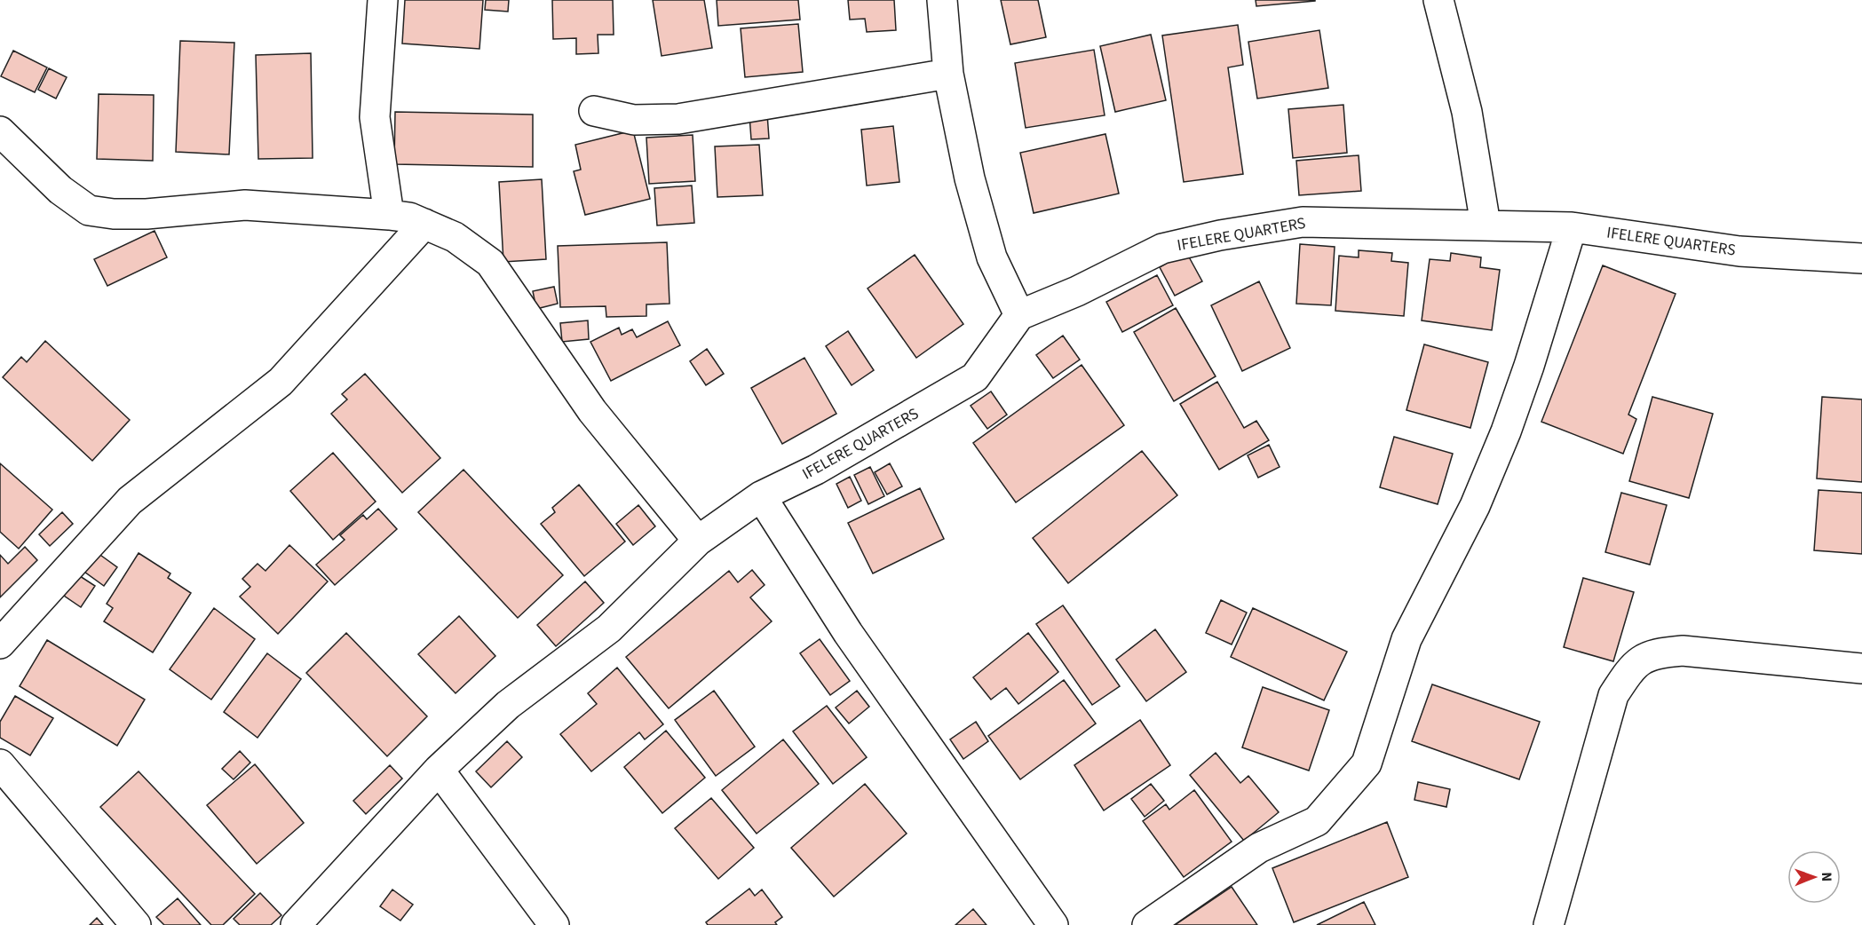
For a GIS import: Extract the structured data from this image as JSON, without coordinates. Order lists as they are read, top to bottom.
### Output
{
  "streets": {
    "street": ["IFELERE QUARTERS"]
  },
  "north": "right"
}
